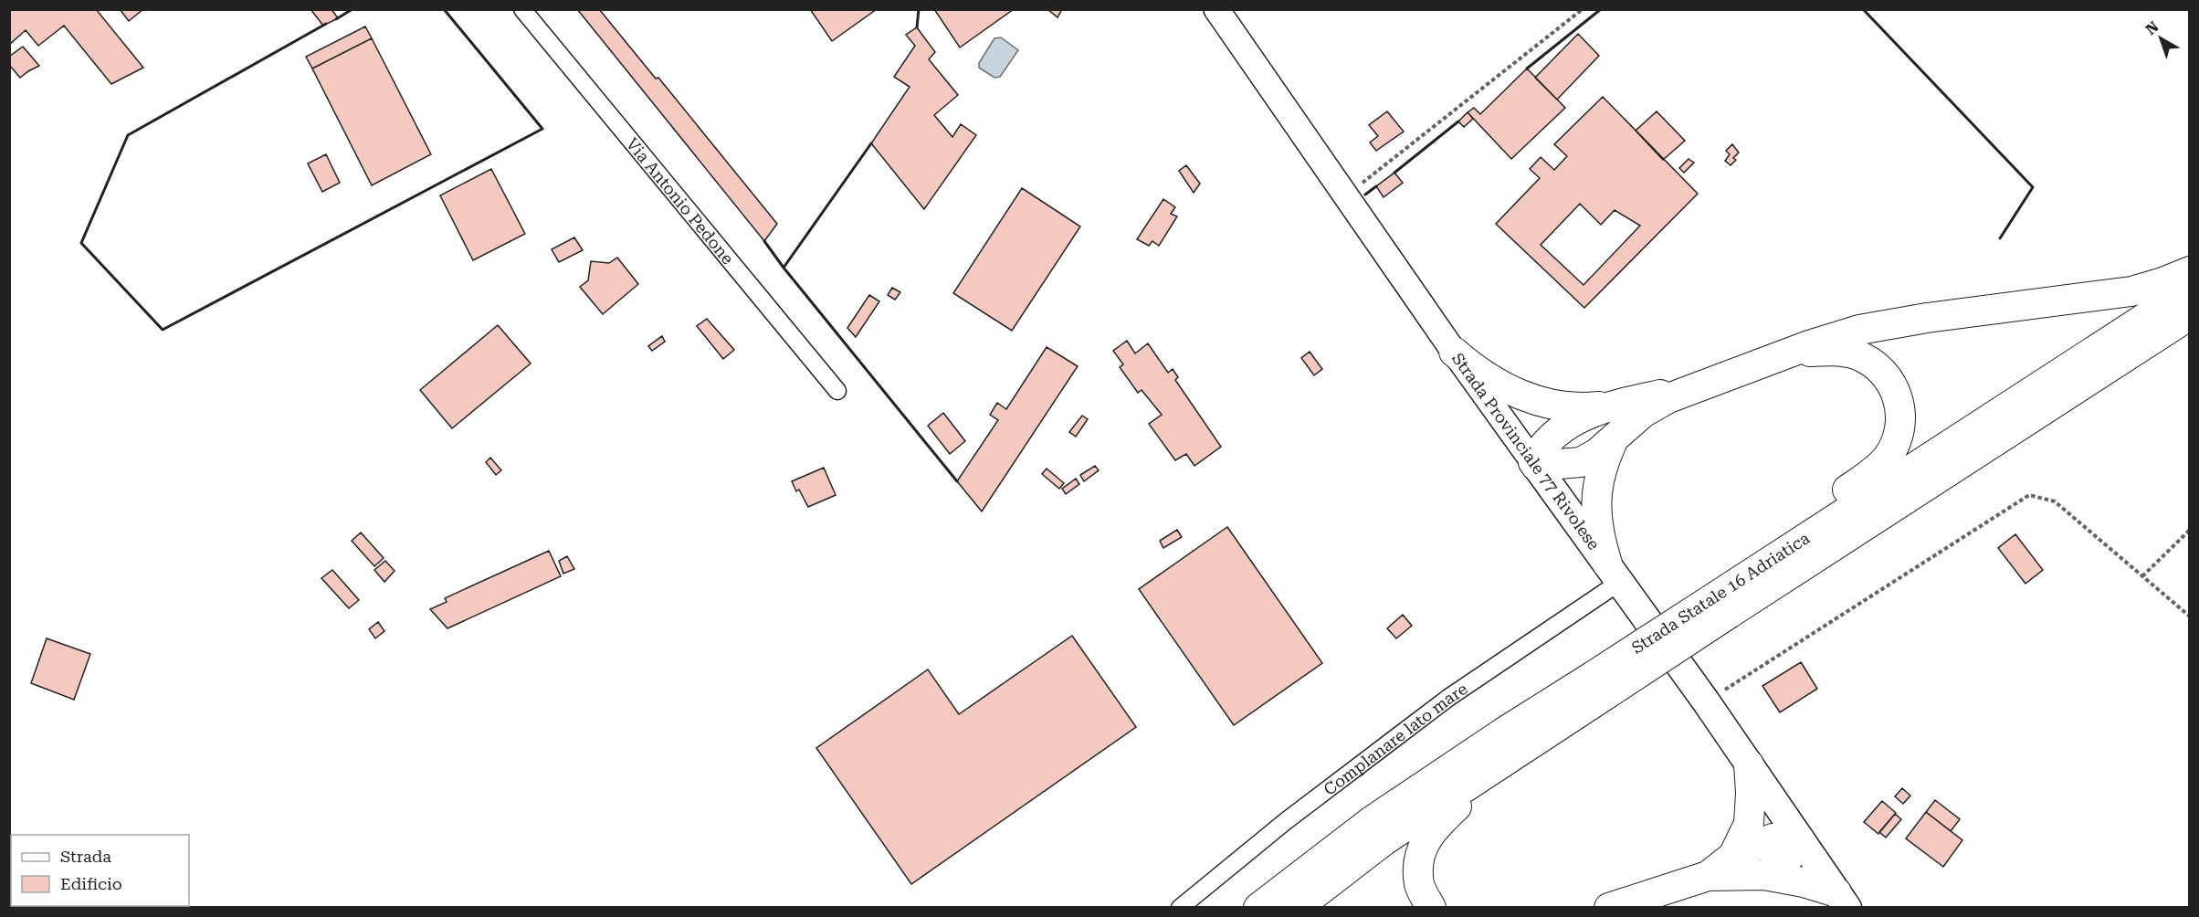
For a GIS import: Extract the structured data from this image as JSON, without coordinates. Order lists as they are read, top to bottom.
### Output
{
  "streets": {
    "highway": ["Strada Statale 16 Adriatica"],
    "main road": ["Strada Provinciale 77 Rivolese"],
    "street": ["Via Antonio Pedone", "Complanare lato mare"]
  },
  "crossings": [
    ["Strada Provinciale 77 Rivolese", "Complanare lato mare"]
  ],
  "legend": ["Strada", "Edificio"],
  "north": "top left"
}
